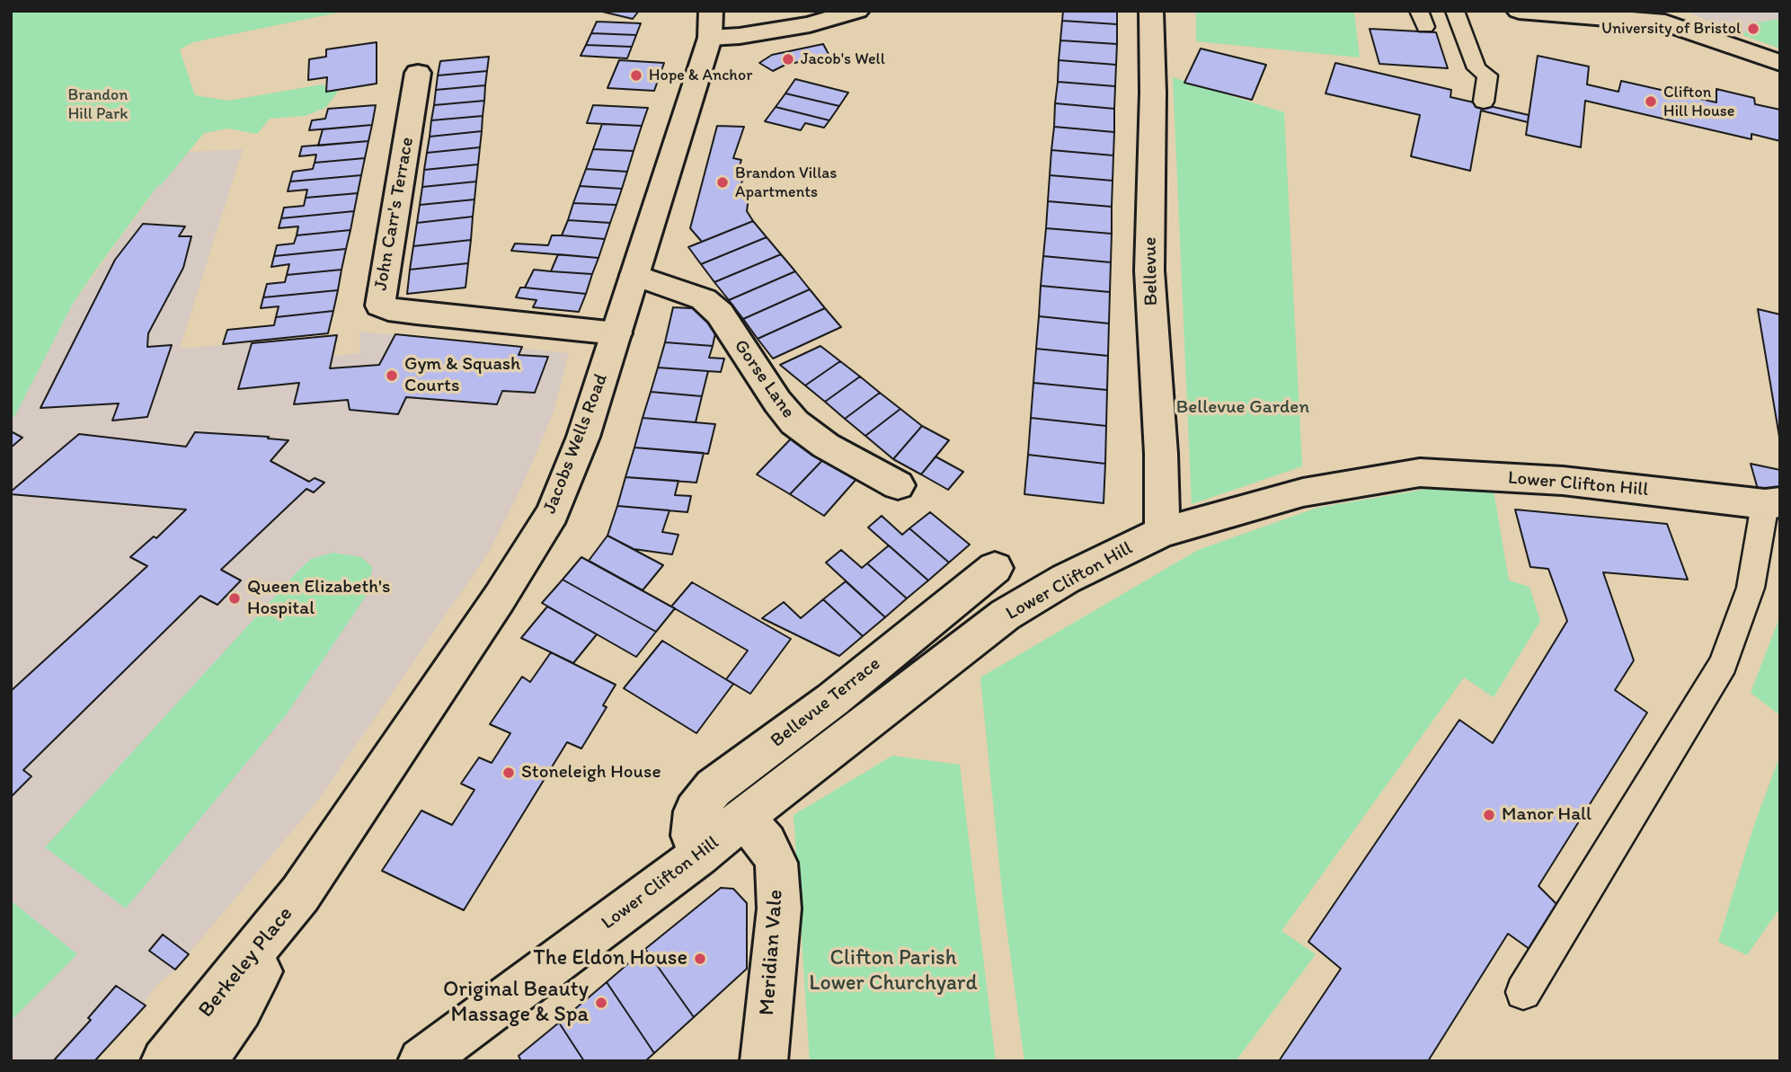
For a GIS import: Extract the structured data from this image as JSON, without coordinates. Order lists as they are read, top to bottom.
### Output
{
  "streets": {
    "street": [
      "John Carr's Terrace",
      "Bellevue",
      "Gorse Lane",
      "Jacobs Wells Road",
      "Lower Clifton Hill",
      "Bellevue Terrace",
      "Meridian Vale",
      "Berkeley Place"
    ]
  },
  "crossings": [
    ["John Carr's Terrace", "Jacobs Wells Road"],
    ["Bellevue", "Lower Clifton Hill"],
    ["Gorse Lane", "Jacobs Wells Road"],
    ["Jacobs Wells Road", "Berkeley Place"],
    ["Lower Clifton Hill", "Bellevue Terrace"],
    ["Lower Clifton Hill", "Meridian Vale"]
  ],
  "parks": ["Brandon Hill Park", "Bellevue Garden", "Clifton Parish Lower Churchyard"],
  "places": [
    "University of Bristol",
    "Jacob's Well",
    "Hope & Anchor",
    "Clifton Hill House",
    "Brandon Villas Apartments",
    "Gym & Squash Courts",
    "Queen Elizabeth's Hospital",
    "Stoneleigh House",
    "Manor Hall",
    "The Eldon House",
    "Original Beauty Massage & Spa"
  ]
}
